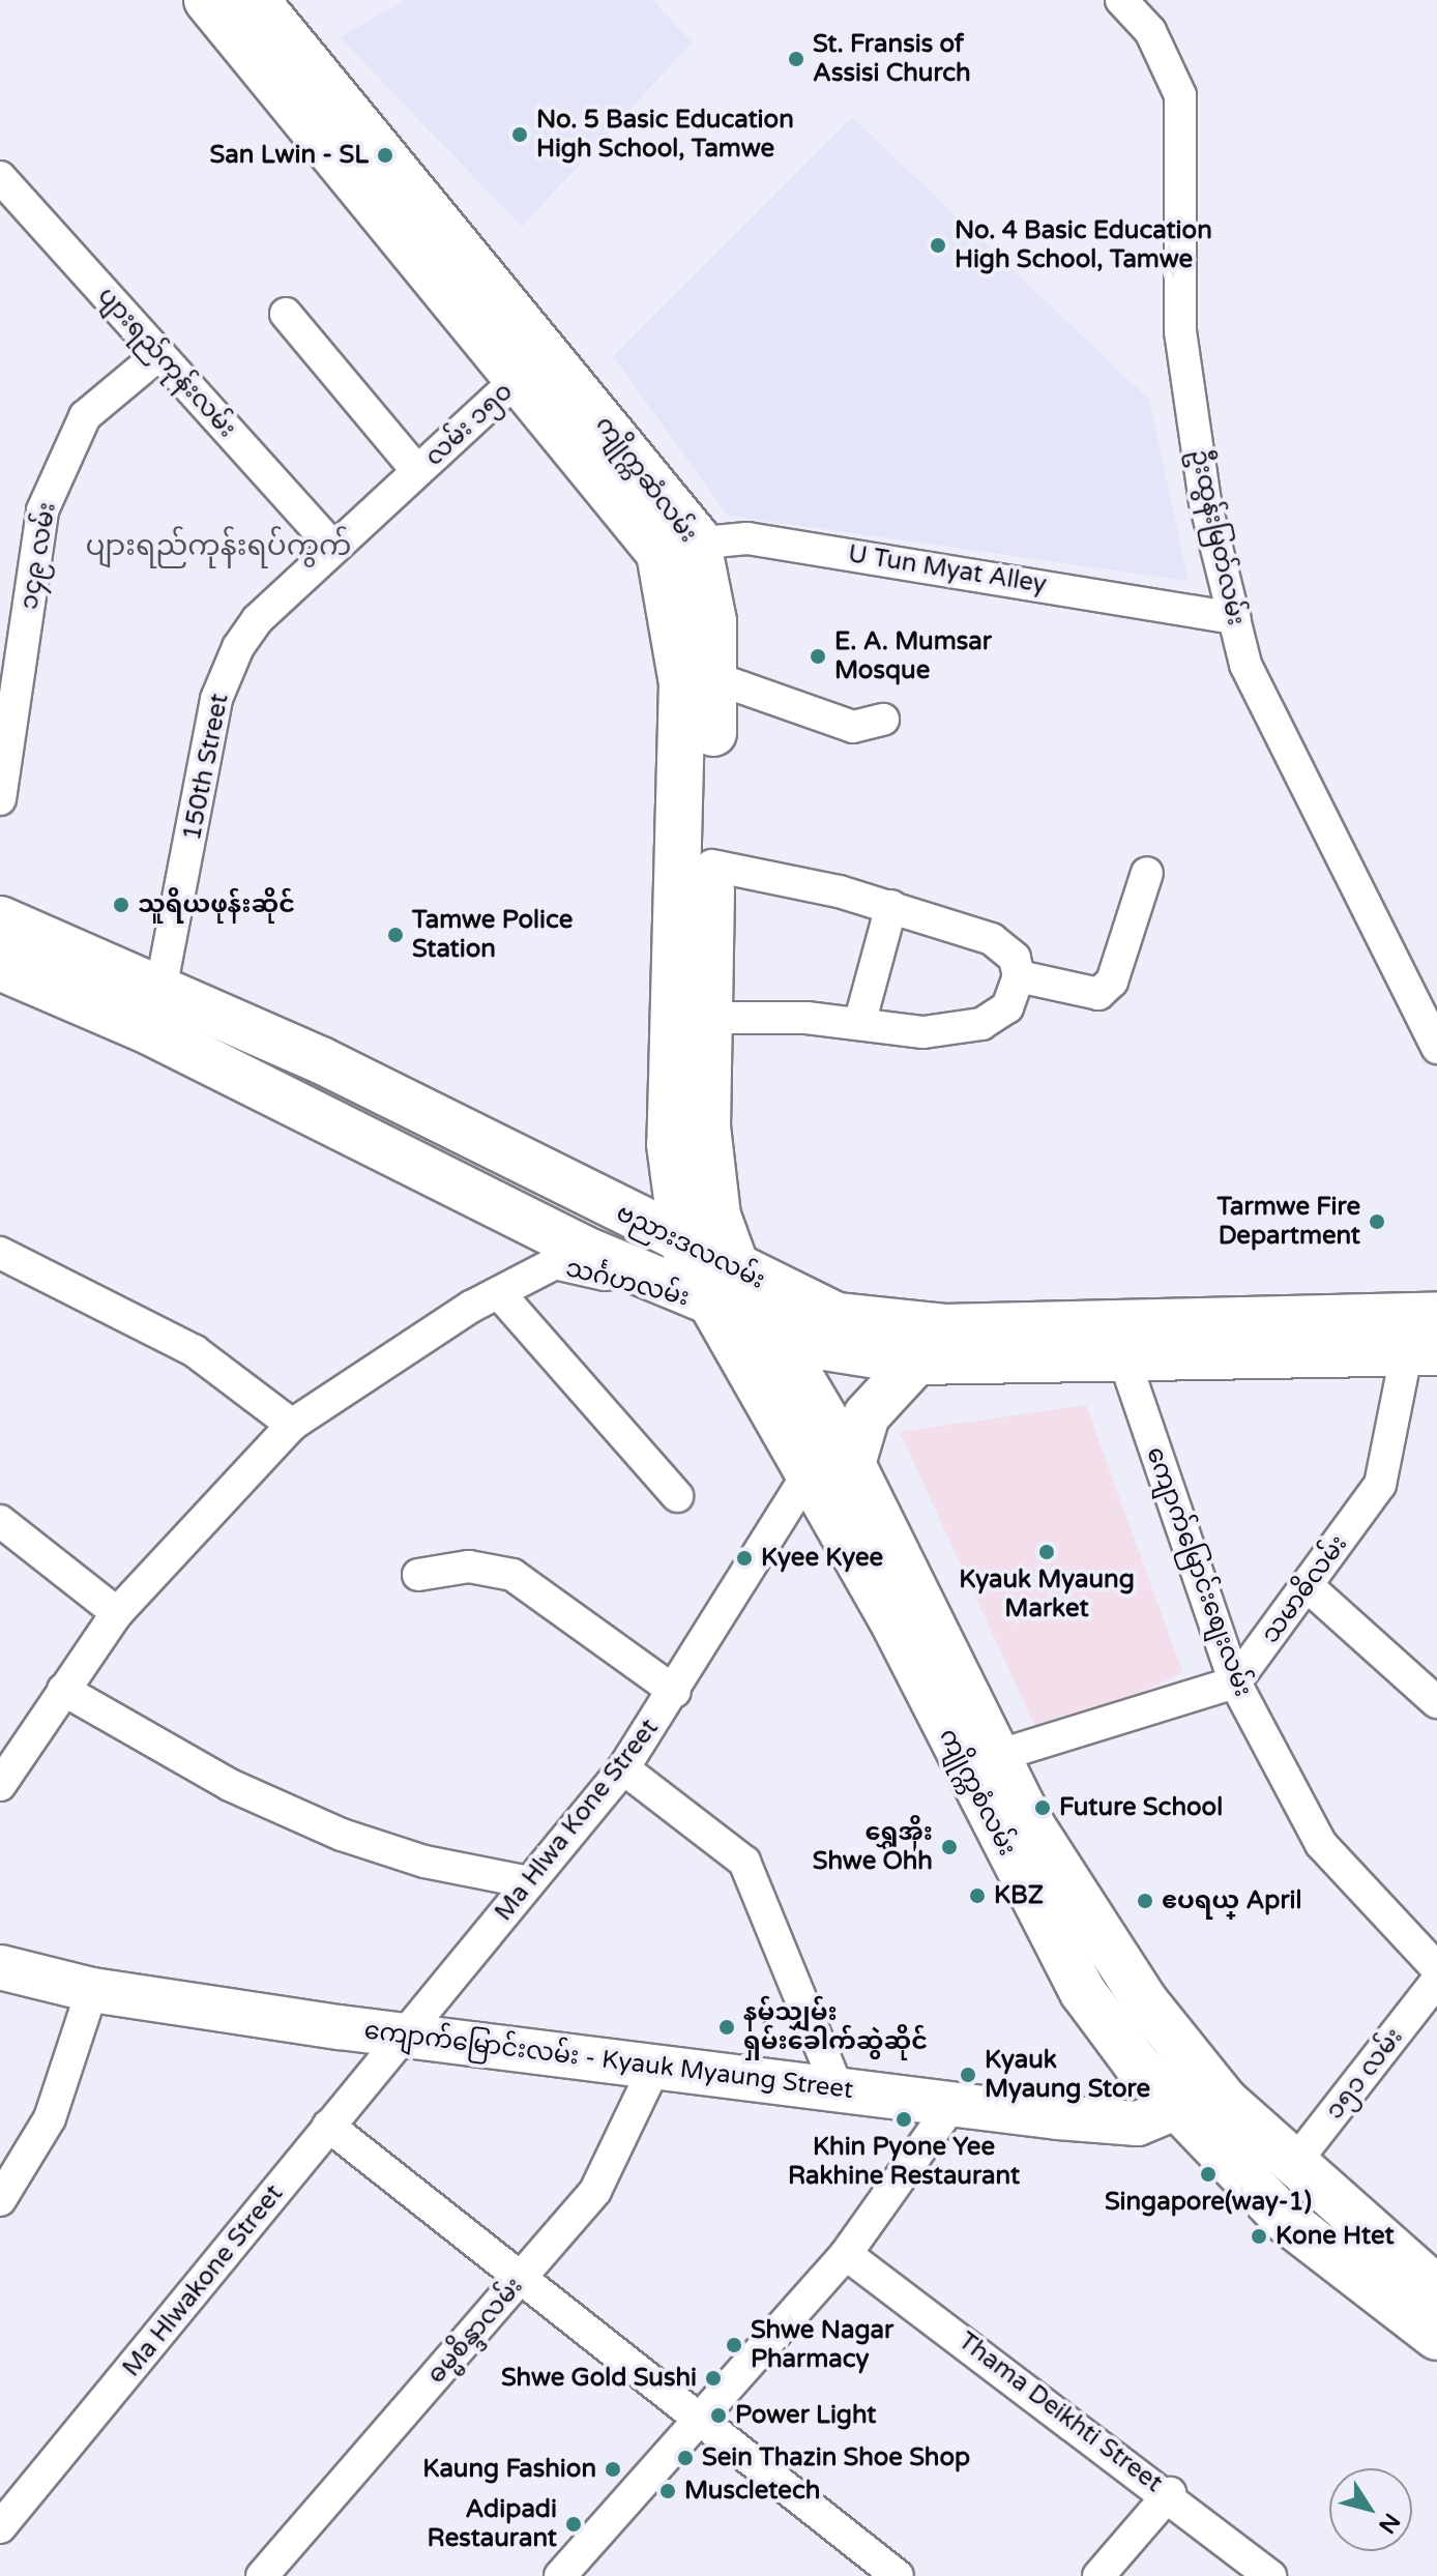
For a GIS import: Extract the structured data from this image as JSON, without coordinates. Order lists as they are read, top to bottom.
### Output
{
  "streets": {
    "main road": ["ကျိုက္ကဆံလမ်း", "ဗညားဒလလမ်း", "ကျိုက္ကစံလမ်း"],
    "street": [
      "ပျားရည်ကုန်းလမ်း",
      "လမ်း ၁၅၀",
      "ဦးထွန်းမြတ်လမ်း",
      "၁၄၉ လမ်း",
      "U Tun Myat Alley",
      "150th Street",
      "သင်္ဂဟလမ်း",
      "ကျောက်မြောင်းစျေးလမ်း",
      "သမာဓိလမ်း",
      "Ma Hlwa Kone Street",
      "ကျောက်မြောင်းလမ်း - Kyauk Myaung Street",
      "၁၅၁ လမ်း",
      "Ma Hlwakone Street",
      "ဓမ္မစိန္ဒာလမ်း",
      "Thama Deikhti Street"
    ]
  },
  "crossings": [
    ["ပျားရည်ကုန်းလမ်း", "၁၄၉ လမ်း"],
    ["ပျားရည်ကုန်းလမ်း", "150th Street"],
    ["လမ်း ၁၅၀", "ကျိုက္ကဆံလမ်း"],
    ["လမ်း ၁၅၀", "150th Street"],
    ["ကျိုက္ကဆံလမ်း", "U Tun Myat Alley"],
    ["ကျိုက္ကဆံလမ်း", "ကျိုက္ကစံလမ်း"],
    ["ဦးထွန်းမြတ်လမ်း", "U Tun Myat Alley"],
    ["150th Street", "ဗညားဒလလမ်း"],
    ["ဗညားဒလလမ်း", "သင်္ဂဟလမ်း"],
    ["ဗညားဒလလမ်း", "ကျောက်မြောင်းစျေးလမ်း"],
    ["ဗညားဒလလမ်း", "သမာဓိလမ်း"],
    ["ဗညားဒလလမ်း", "ကျိုက္ကစံလမ်း"],
    ["သင်္ဂဟလမ်း", "ကျိုက္ကစံလမ်း"],
    ["ကျောက်မြောင်းစျေးလမ်း", "သမာဓိလမ်း"],
    ["ကျိုက္ကစံလမ်း", "Ma Hlwa Kone Street"],
    ["ကျိုက္ကစံလမ်း", "ကျောက်မြောင်းလမ်း - Kyauk Myaung Street"],
    ["ကျိုက္ကစံလမ်း", "၁၅၁ လမ်း"],
    ["Ma Hlwa Kone Street", "ကျောက်မြောင်းလမ်း - Kyauk Myaung Street"],
    ["Ma Hlwa Kone Street", "Ma Hlwakone Street"],
    ["ကျောက်မြောင်းလမ်း - Kyauk Myaung Street", "Ma Hlwakone Street"],
    ["ကျောက်မြောင်းလမ်း - Kyauk Myaung Street", "ဓမ္မစိန္ဒာလမ်း"]
  ],
  "districts": ["ပျားရည်ကုန်းရပ်ကွက်"],
  "places": [
    "St. Fransis of Assisi Church",
    "No. 5 Basic Education High School, Tamwe",
    "San Lwin - SL",
    "No. 4 Basic Education High School, Tamwe",
    "E. A. Mumsar Mosque",
    "သူရိယဖုန်းဆိုင်",
    "Tamwe Police Station",
    "Tarmwe Fire Department",
    "Kyauk Myaung Market",
    "Kyee Kyee",
    "Future School",
    "ရွှေအိုး Shwe Ohh",
    "KBZ",
    "ဧပရယ္ April",
    "နမ့်သျှမ်း ရှမ်းခေါက်ဆွဲဆိုင်",
    "Kyauk Myaung Store",
    "Khin Pyone Yee Rakhine Restaurant",
    "Singapore(way-1)",
    "Kone Htet",
    "Shwe Nagar Pharmacy",
    "Shwe Gold Sushi",
    "Power Light",
    "Sein Thazin Shoe Shop",
    "Kaung Fashion",
    "Muscletech",
    "Adipadi Restaurant"
  ],
  "north": "bottom right"
}
